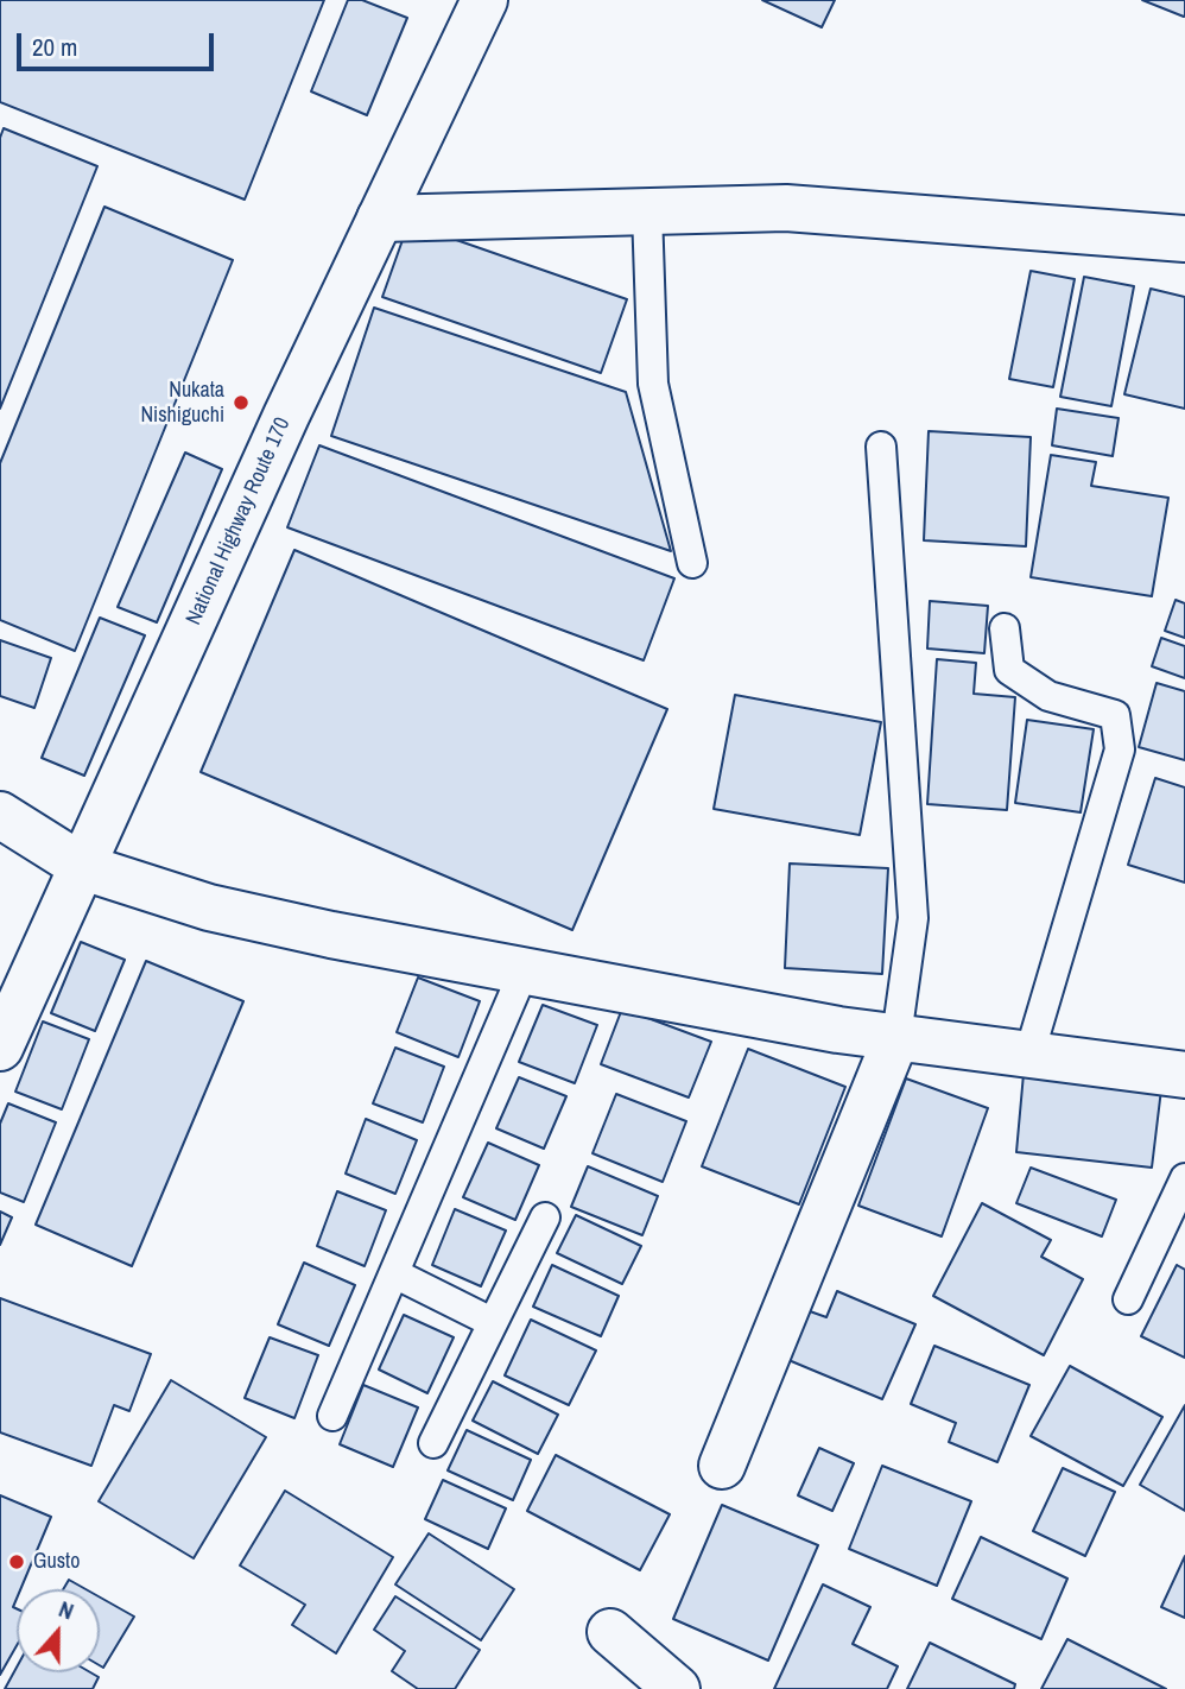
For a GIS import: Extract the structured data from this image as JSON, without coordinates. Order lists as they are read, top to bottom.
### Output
{
  "streets": {
    "main road": ["National Highway Route 170"]
  },
  "places": ["Nukata Nishiguchi", "Gusto"],
  "scale_bar": "20 m",
  "north": "top"
}
